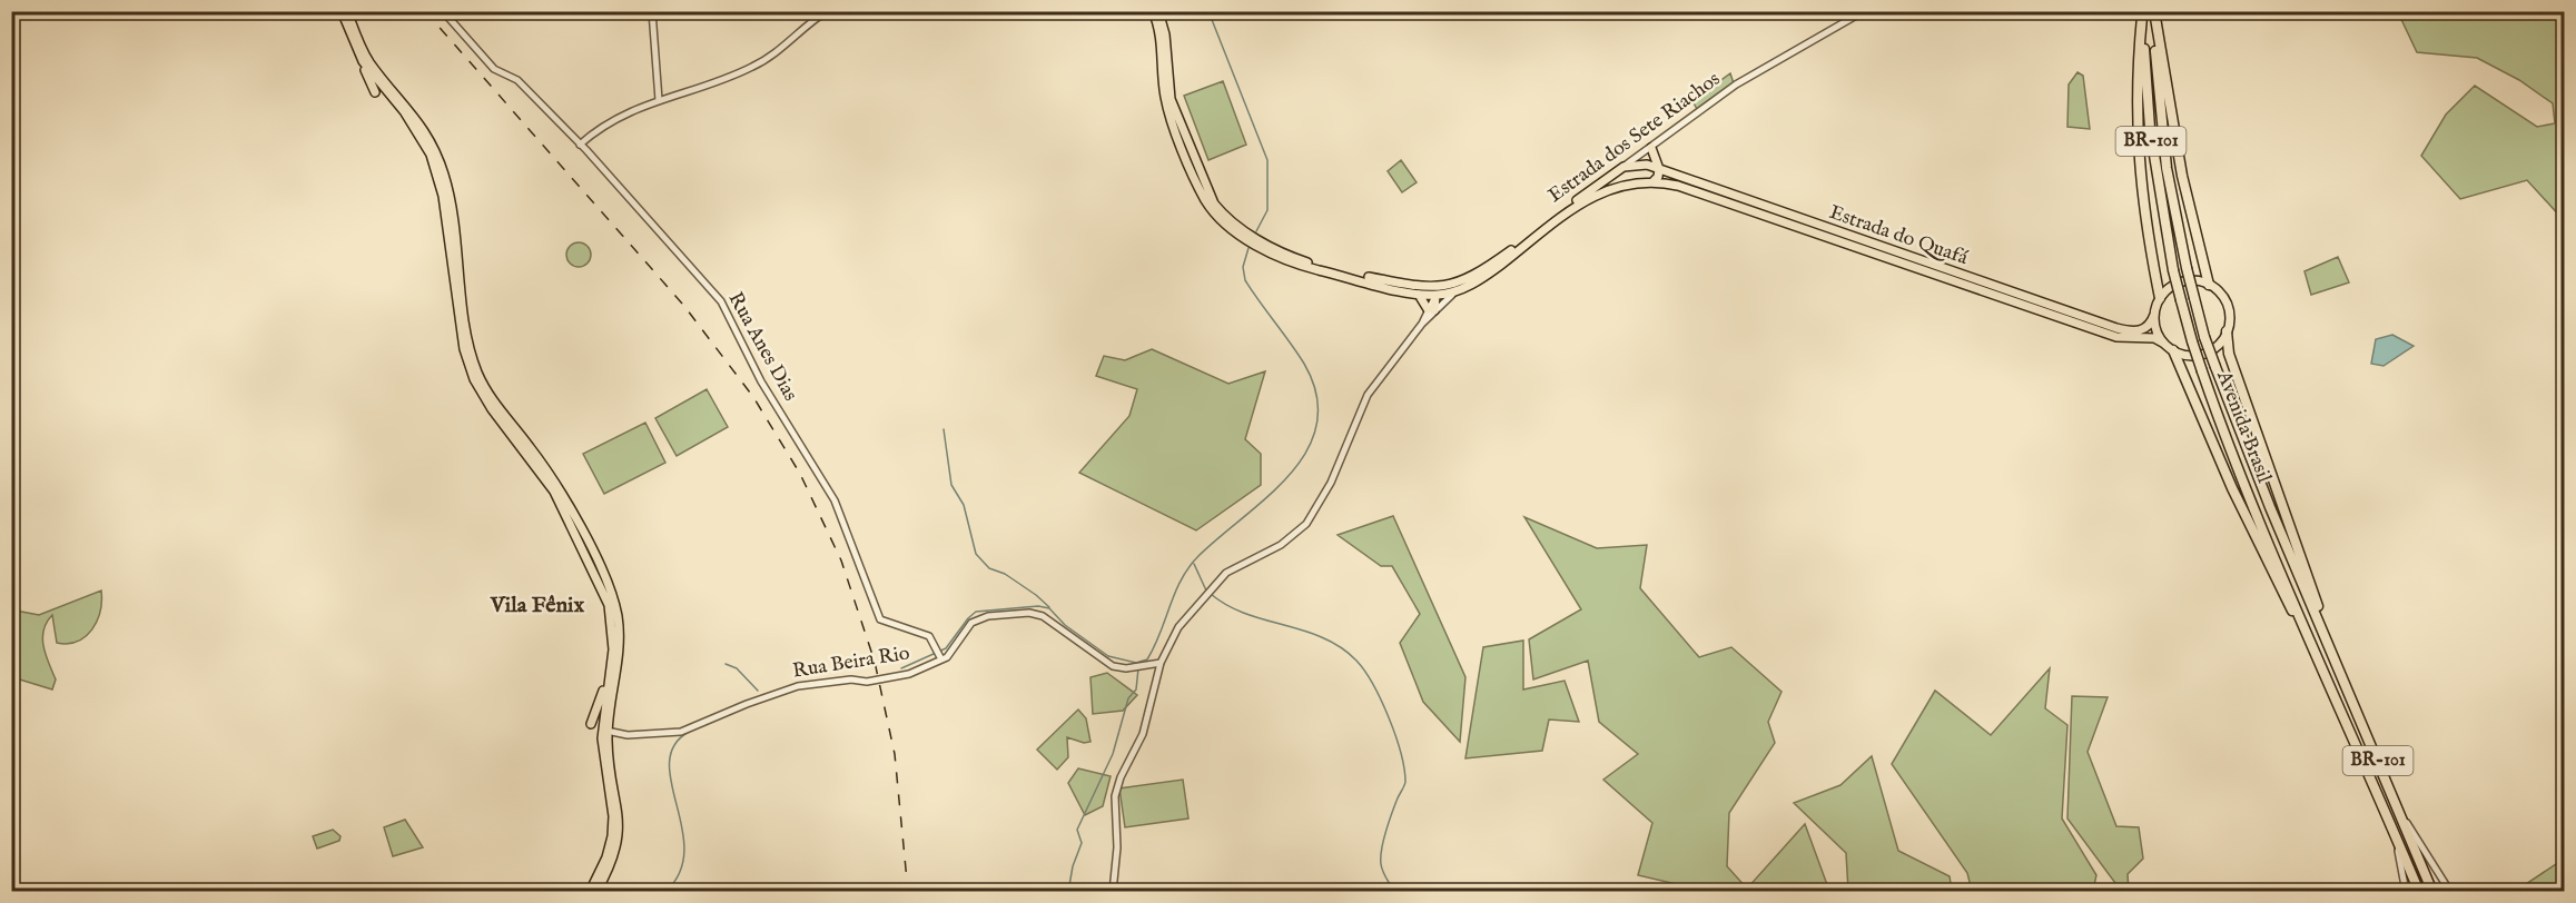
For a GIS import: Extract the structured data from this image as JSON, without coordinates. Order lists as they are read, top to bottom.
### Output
{
  "streets": {
    "highway": ["BR-101", "Avenida Brasil"],
    "main road": ["Estrada dos Sete Riachos", "Estrada do Quafá"],
    "street": ["Rua Anes Dias", "Rua Beira Rio"]
  },
  "crossings": [
    ["Estrada dos Sete Riachos", "Estrada do Quafá"],
    ["Rua Anes Dias", "Rua Beira Rio"]
  ],
  "districts": ["Vila Fênix"]
}
